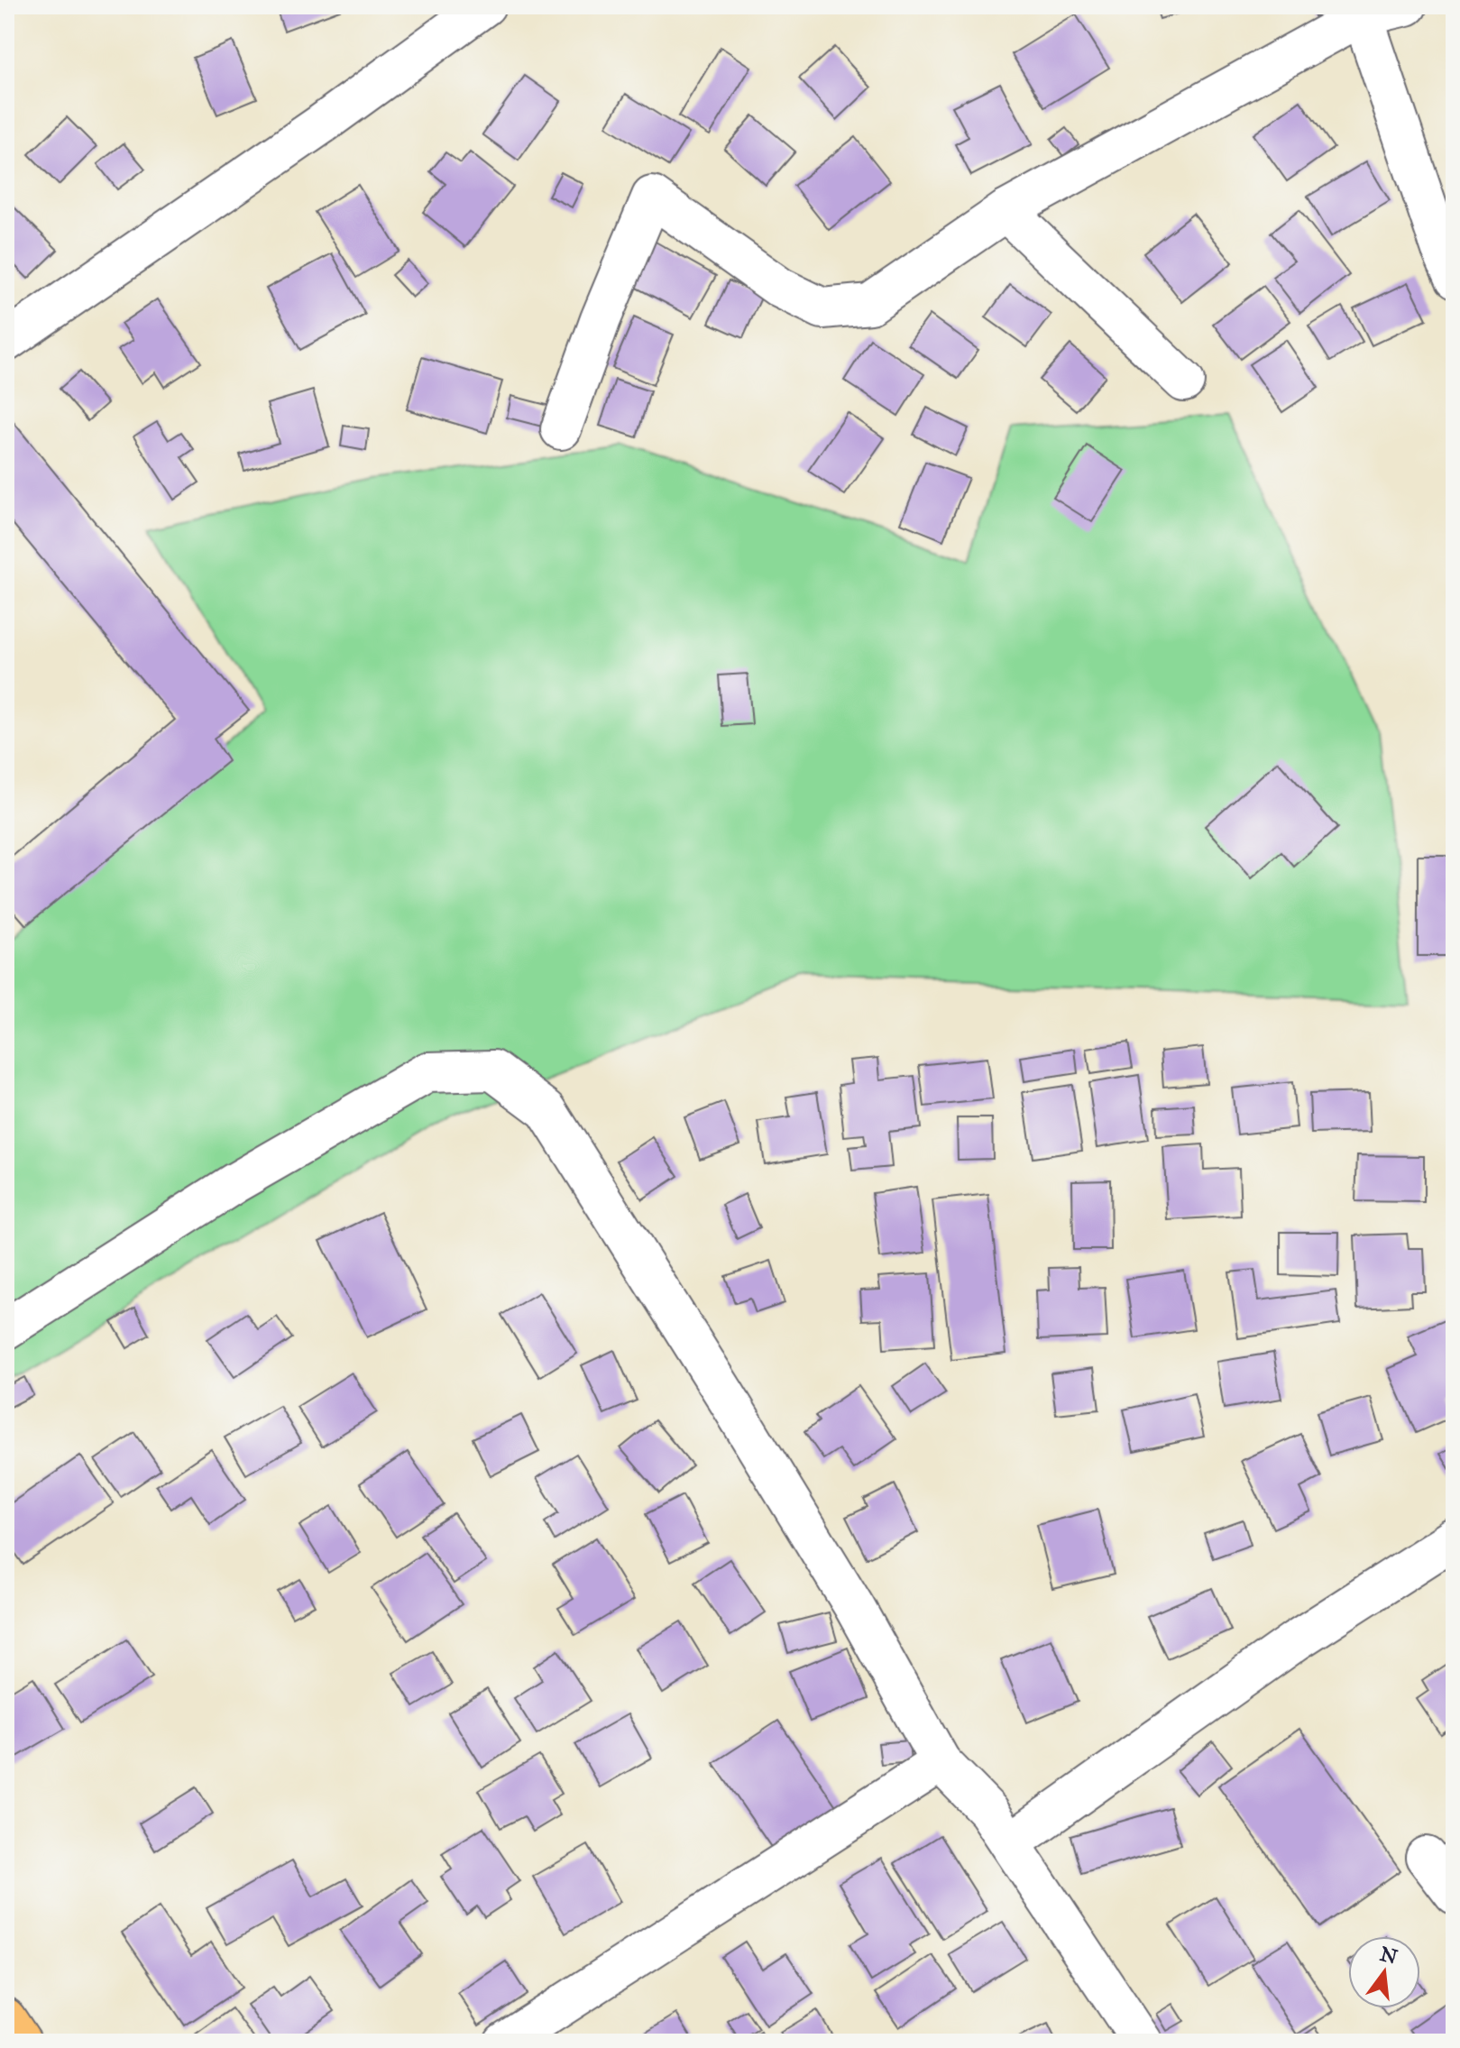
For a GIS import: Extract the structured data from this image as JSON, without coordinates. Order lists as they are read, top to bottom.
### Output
{
  "north": "top"
}
